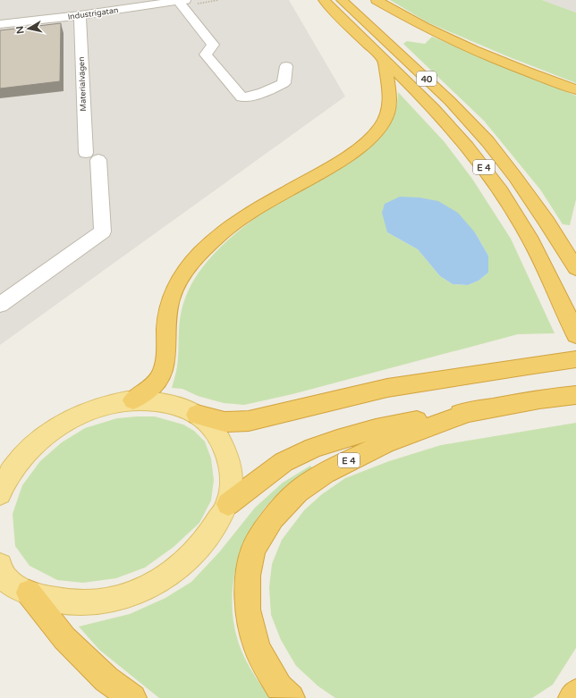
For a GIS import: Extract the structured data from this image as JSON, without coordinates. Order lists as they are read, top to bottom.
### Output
{
  "streets": {
    "highway": ["40", "E 4"],
    "street": ["Industrigatan", "Materialvägen"]
  },
  "crossings": [
    ["Industrigatan", "Materialvägen"]
  ],
  "north": "left"
}
